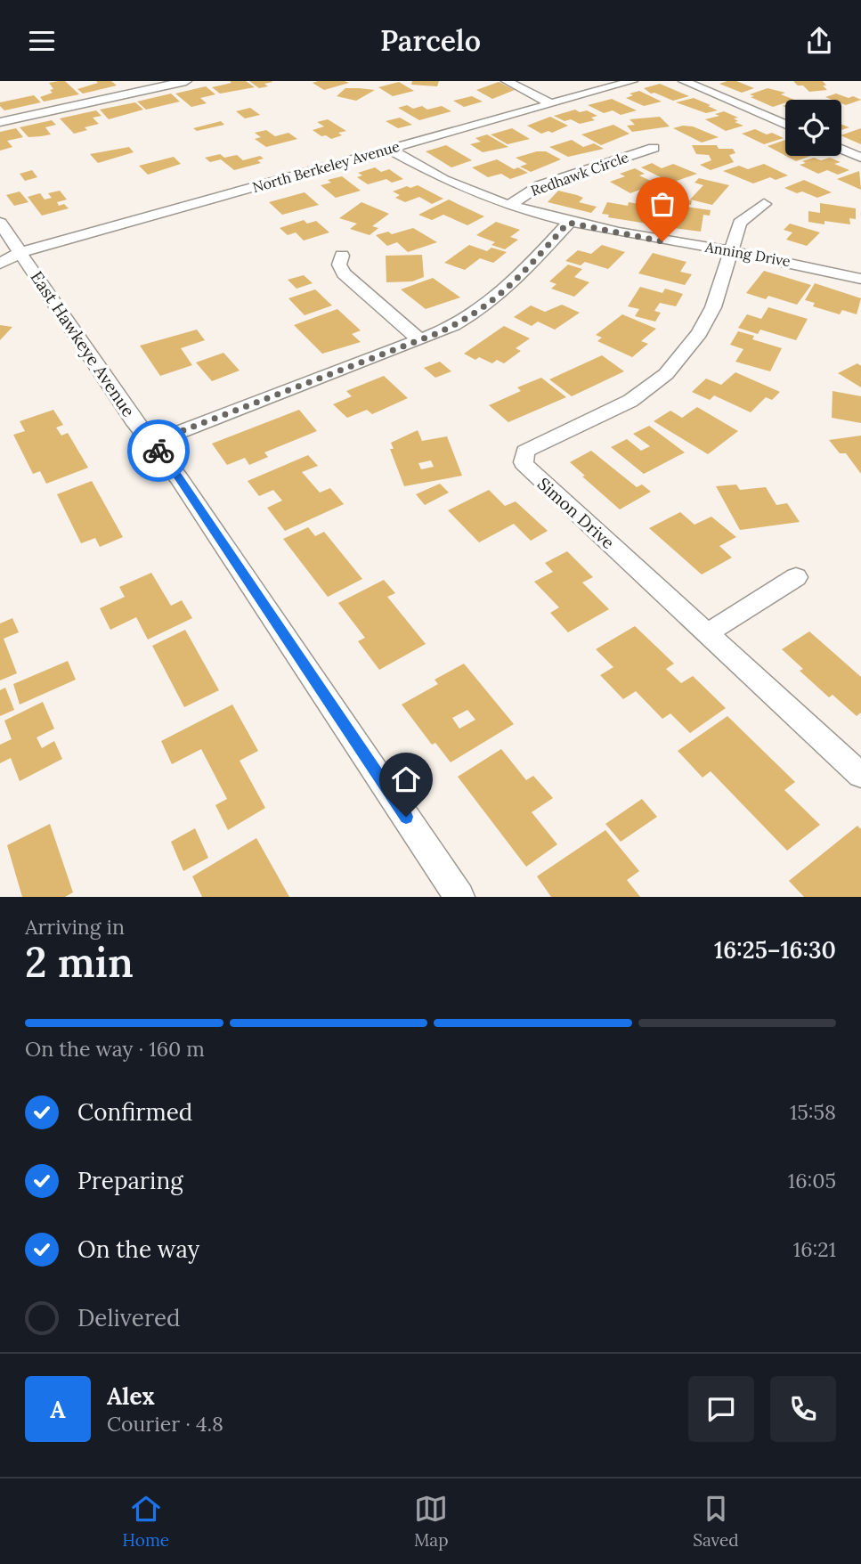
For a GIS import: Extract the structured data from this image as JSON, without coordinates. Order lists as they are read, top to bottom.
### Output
{
  "streets": {
    "street": [
      "North Berkeley Avenue",
      "Redhawk Circle",
      "Anning Drive",
      "East Hawkeye Avenue",
      "Simon Drive"
    ]
  },
  "crossings": [
    ["North Berkeley Avenue", "Anning Drive"],
    ["North Berkeley Avenue", "East Hawkeye Avenue"],
    ["Redhawk Circle", "Anning Drive"],
    ["Anning Drive", "Simon Drive"]
  ],
  "page": {
    "header": "Parcelo",
    "heading": ["2 min", "Arriving in", "16:25–16:30"],
    "panel": ["Alex", "Courier · 4.8"],
    "bar": "On the way · 160 m",
    "list": [
      ["Confirmed", "15:58"],
      ["Preparing", "16:05"],
      ["On the way", "16:21"],
      "Delivered"
    ],
    "round": "A",
    "tabs": ["Home", "Map", "Saved"]
  }
}
